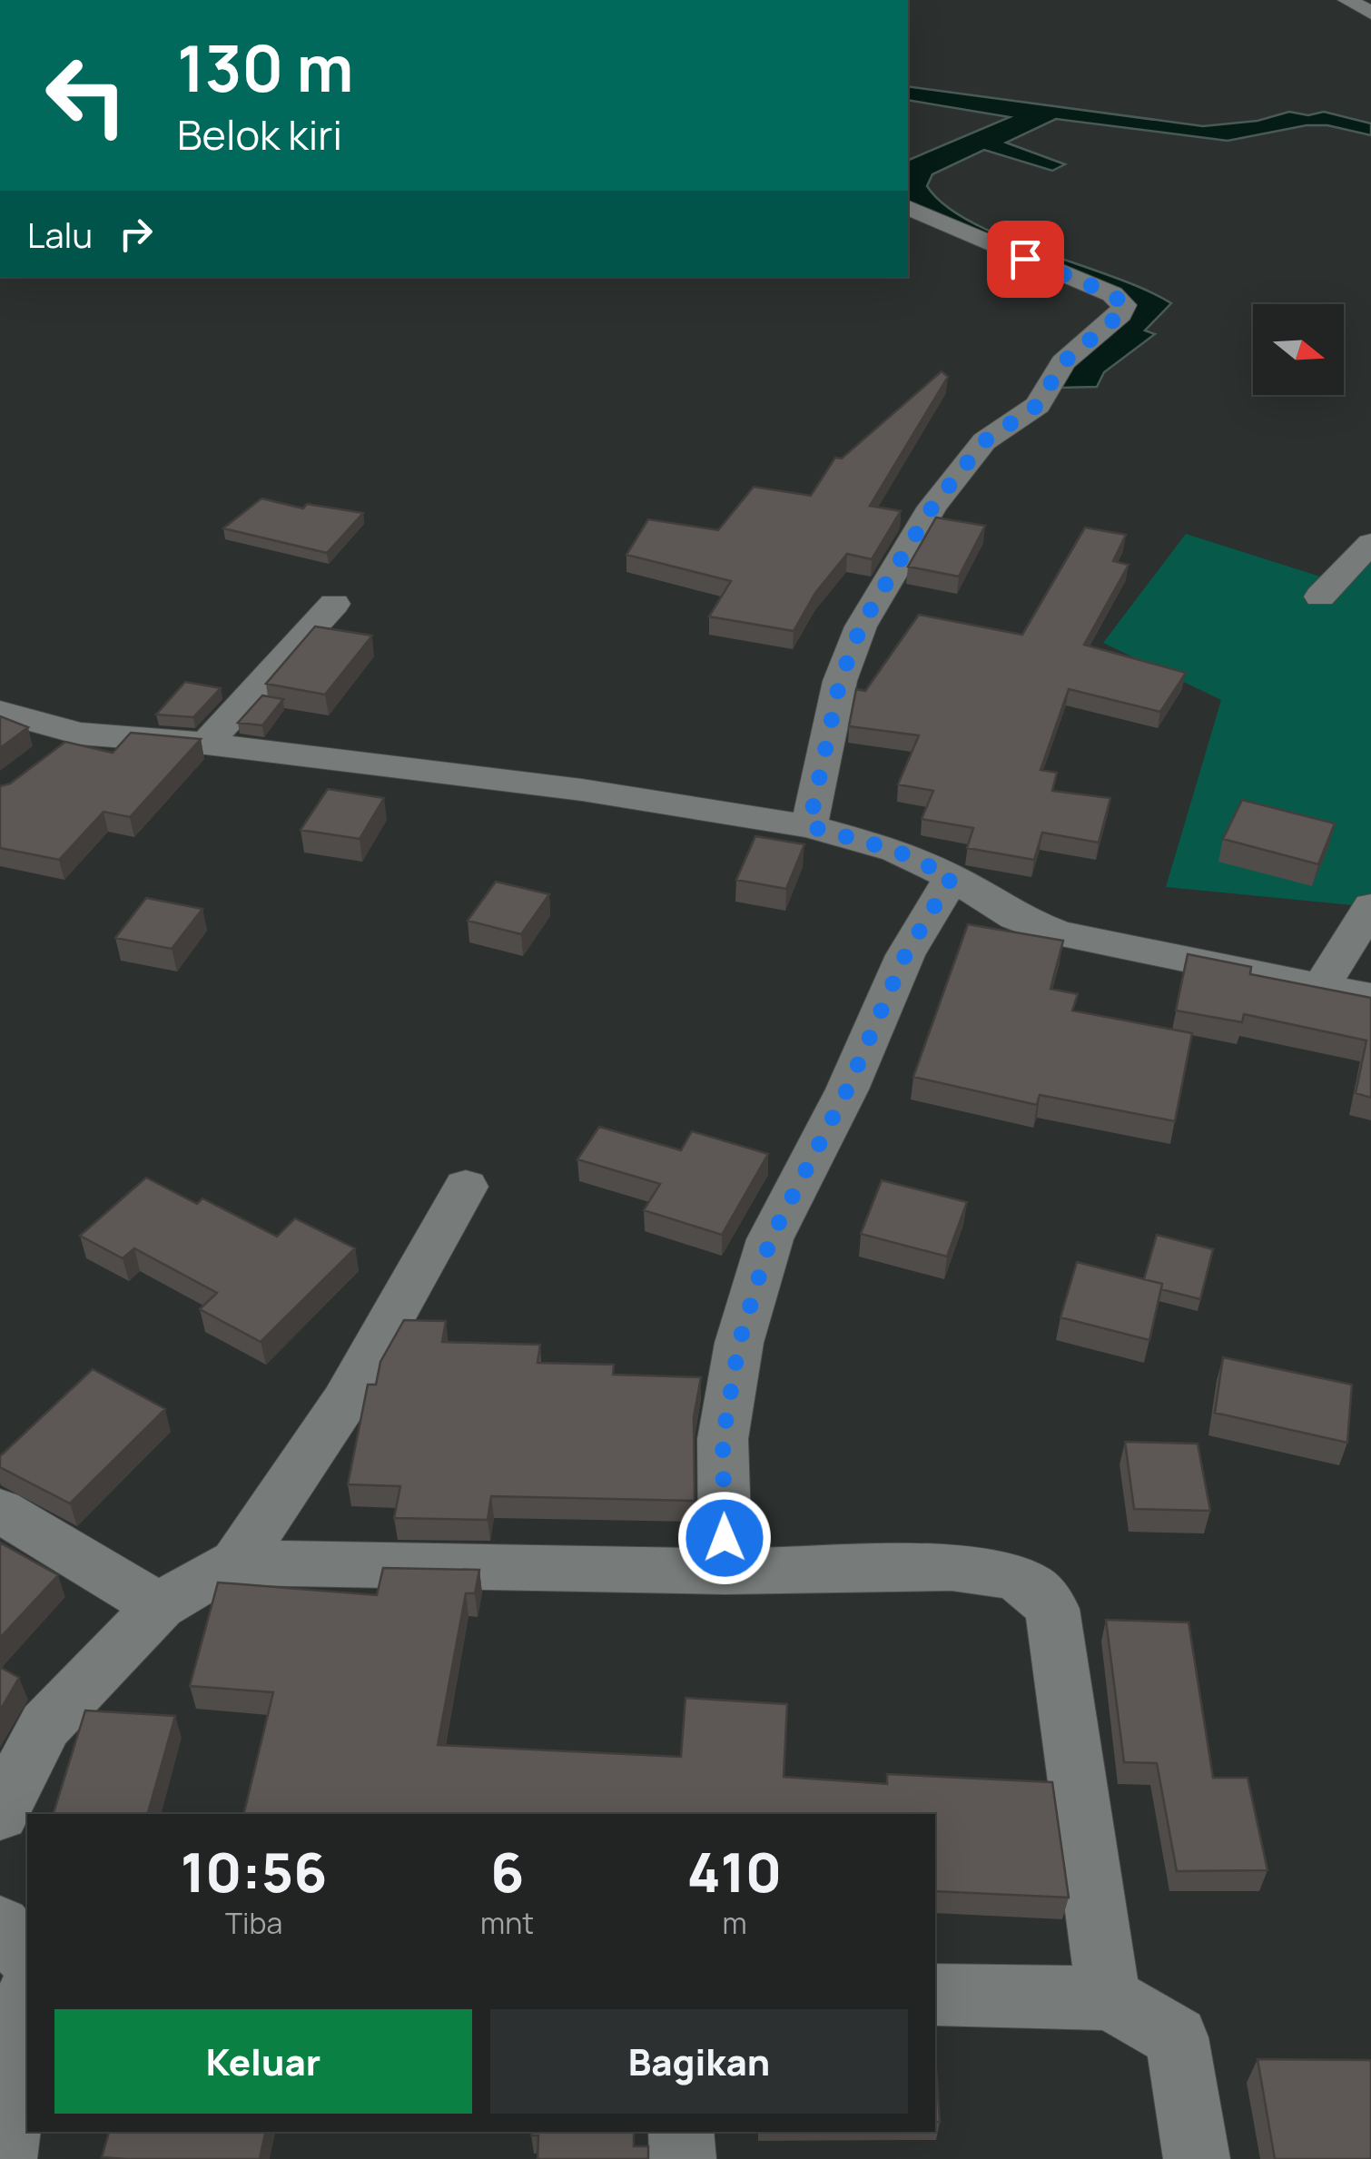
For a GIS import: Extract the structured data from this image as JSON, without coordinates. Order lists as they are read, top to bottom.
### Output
{
  "north": "right",
  "page": {
    "turn": ["130 m", "Belok kiri"],
    "then": "Lalu",
    "eta": [
      "10:56",
      "Tiba",
      "6",
      "mnt",
      "410",
      "m"
    ],
    "buttons": ["Keluar", "Bagikan"]
  }
}
